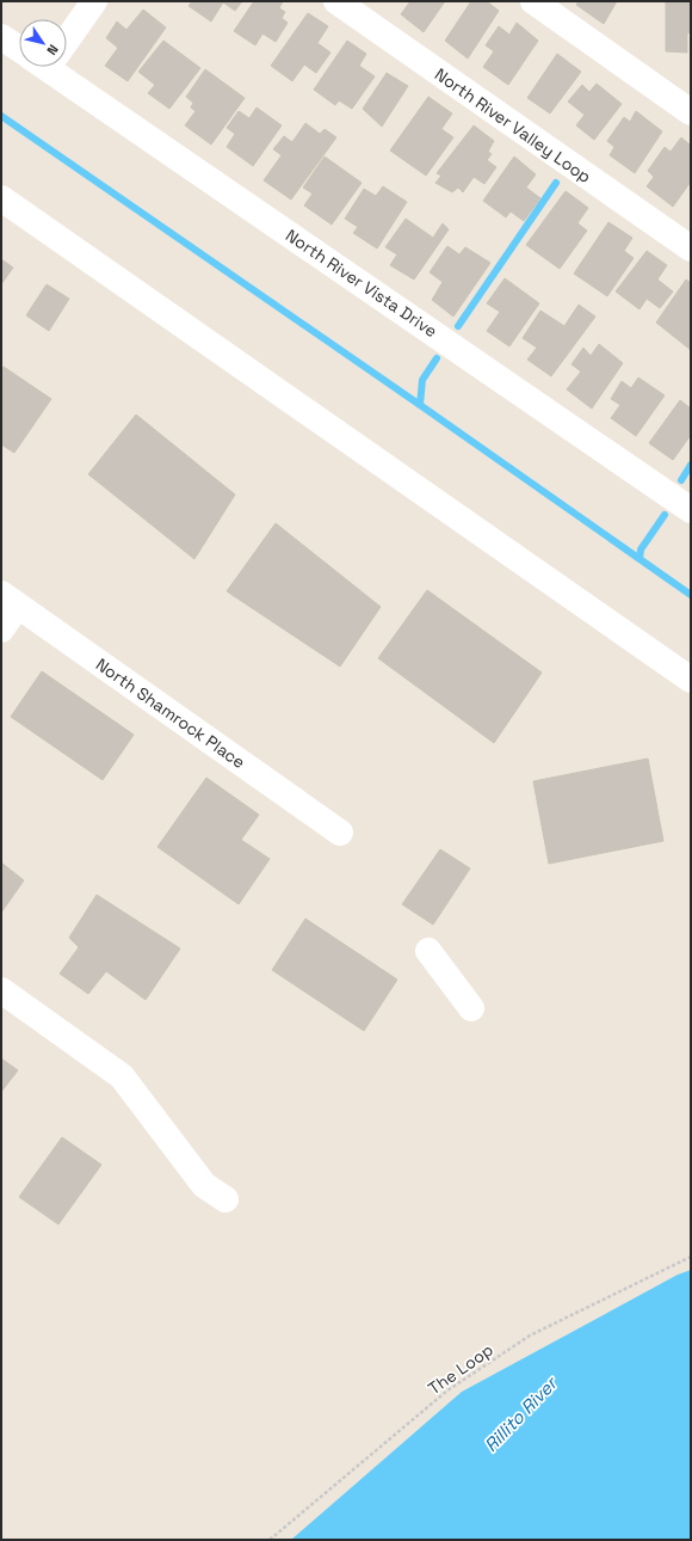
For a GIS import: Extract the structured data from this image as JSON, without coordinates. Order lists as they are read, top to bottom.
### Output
{
  "streets": {
    "street": ["North River Valley Loop", "North River Vista Drive", "North Shamrock Place"],
    "path": ["The Loop"]
  },
  "water": ["Rillito River"],
  "north": "bottom right"
}
